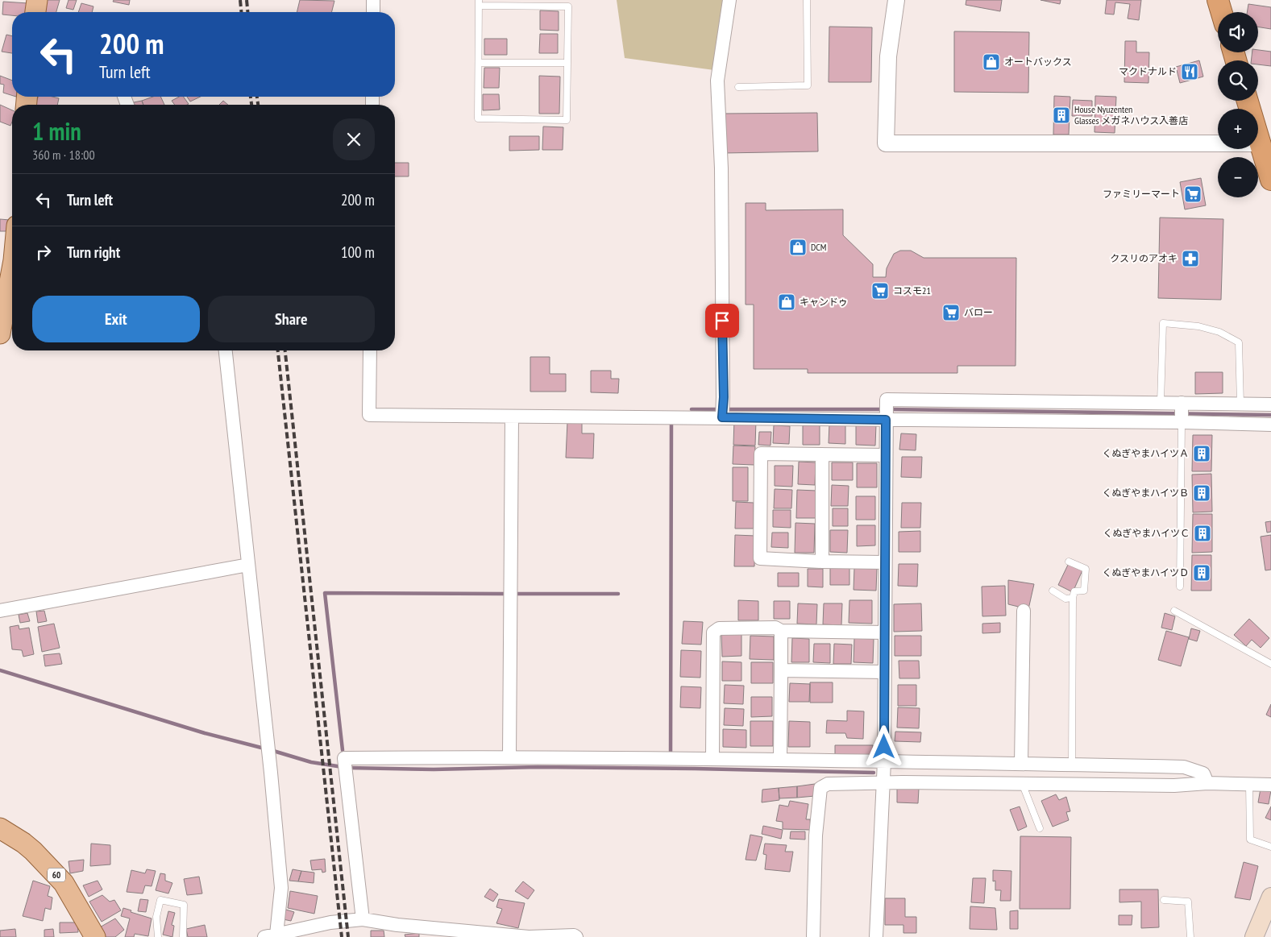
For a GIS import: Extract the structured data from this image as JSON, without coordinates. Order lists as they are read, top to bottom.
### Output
{
  "streets": {
    "main road": ["60"]
  },
  "places": {
    "shop": ["オートバックス", "DCM", "キャンドゥ"],
    "restaurant": ["マクドナルド"],
    "building": [
      "House Nyuzenten Glasses メガネハウス入善店",
      "くぬぎやまハイツＡ",
      "くぬぎやまハイツＢ",
      "くぬぎやまハイツＣ",
      "くぬぎやまハイツＤ"
    ],
    "supermarket": ["ファミリーマート", "コスモ21", "バロー"],
    "pharmacy": ["クスリのアオキ"]
  },
  "page": {
    "map_buttons": ["+", "−"],
    "turn": ["200 m", "Turn left"],
    "heading": ["1 min", "360 m · 18:00"],
    "list": [
      {
        "name": "Turn left",
        "value": "200 m"
      },
      {
        "name": "Turn right",
        "value": "100 m"
      }
    ],
    "buttons": ["Exit", "Share"]
  }
}
